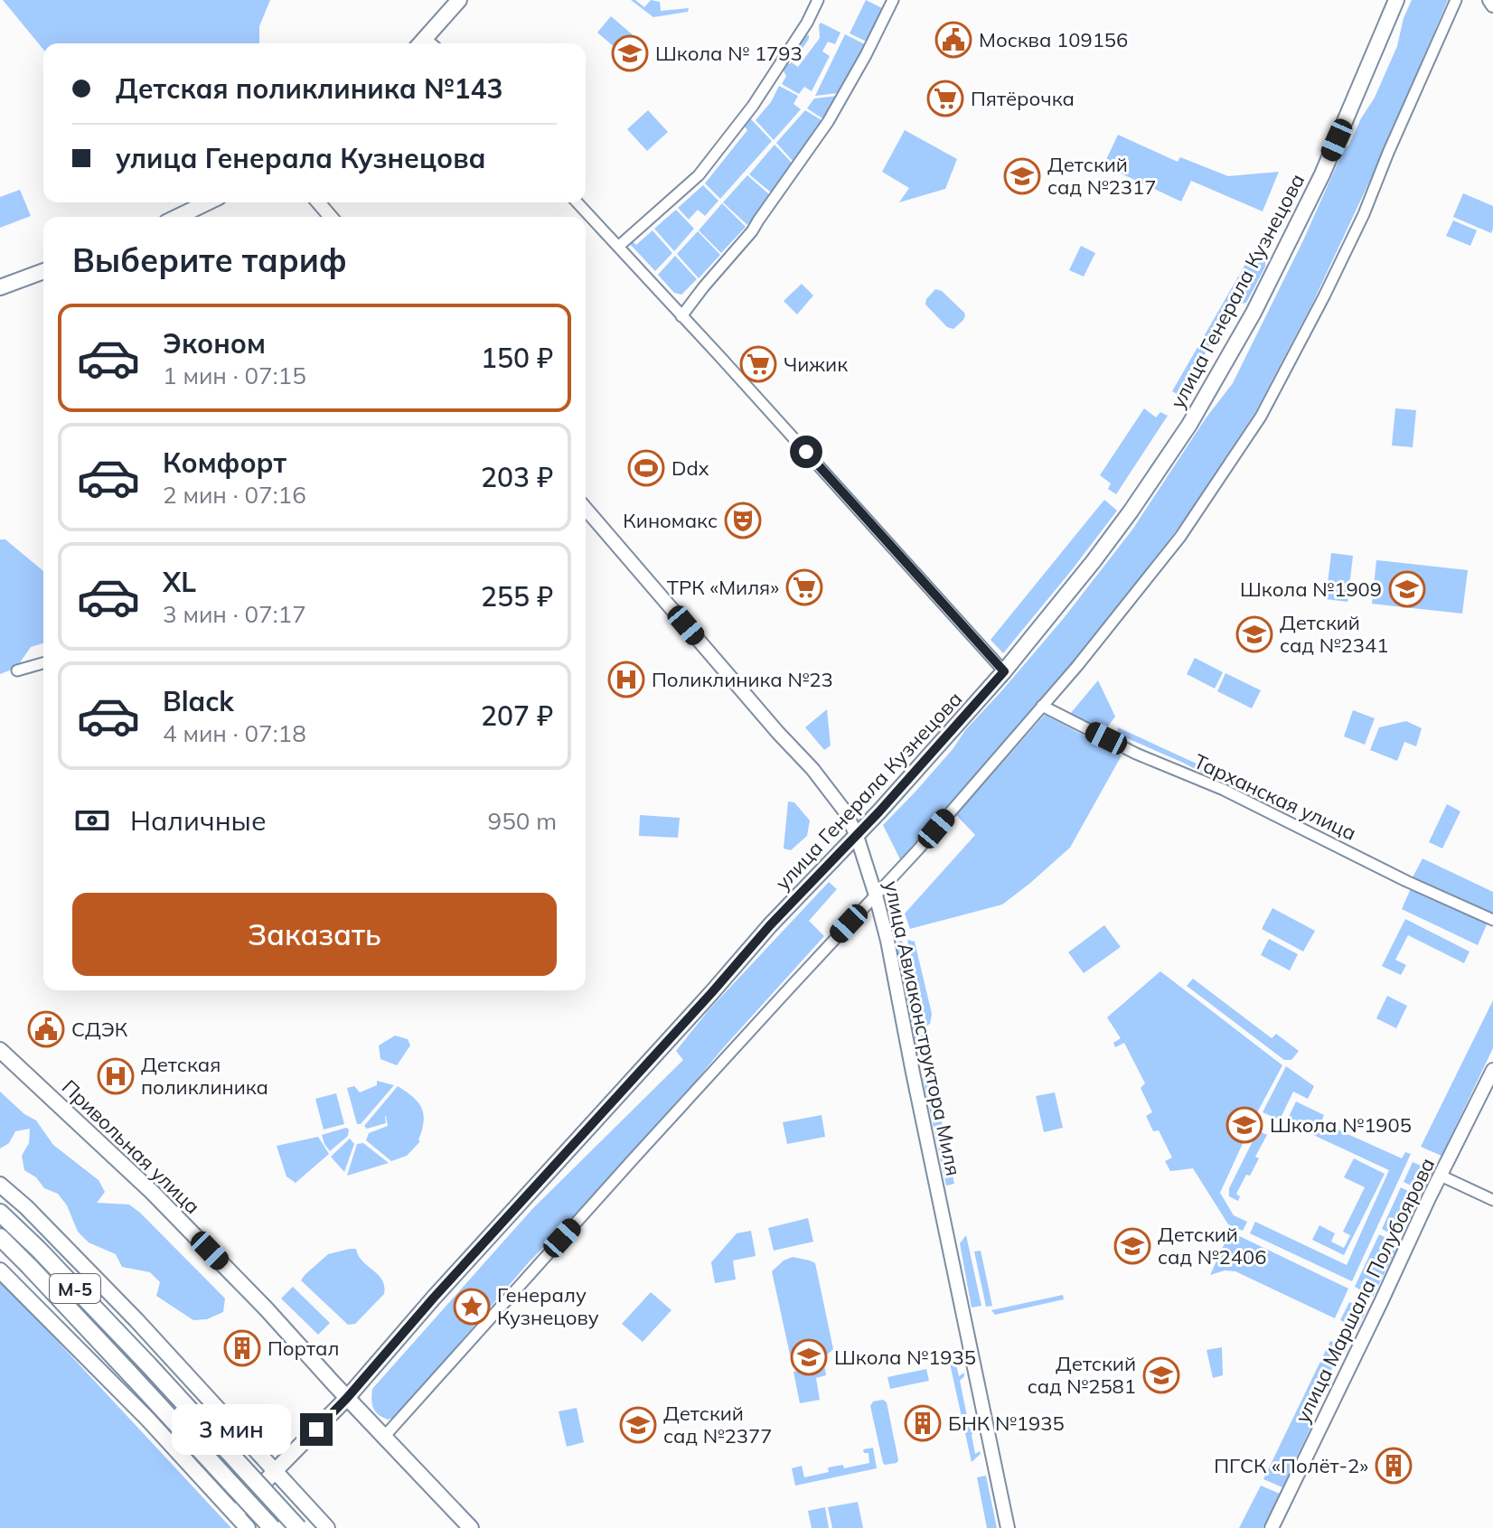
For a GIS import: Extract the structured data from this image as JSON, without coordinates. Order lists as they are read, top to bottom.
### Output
{
  "streets": {
    "highway": ["М-5"],
    "main road": ["улица Генерала Кузнецова", "Привольная улица"],
    "street": ["Тарханская улица", "улица Авиаконструктора Миля", "улица Маршала Полубоярова"]
  },
  "crossings": [
    ["улица Генерала Кузнецова", "улица Авиаконструктора Миля"],
    ["улица Генерала Кузнецова", "Привольная улица"]
  ],
  "places": {
    "public building": ["Москва 109156", "СДЭК"],
    "school or university": [
      "Школа № 1793",
      "Детский сад №2317",
      "Школа №1909",
      "Детский сад №2341",
      "Школа №1905",
      "Детский сад №2406",
      "Школа №1935",
      "Детский сад №2581",
      "Детский сад №2377"
    ],
    "supermarket": ["Пятёрочка", "Чижик", "ТРК «Миля»"],
    "sports": ["Ddx"],
    "theatre": ["Киномакс"],
    "hospital": ["Поликлиника №23", "Детская поликлиника"],
    "place": ["Генералу Кузнецову"],
    "building": ["Портал", "БНК №1935", "ПГСК «Полёт-2»"]
  },
  "page": {
    "banner": ["Детская поликлиника №143", "улица Генерала Кузнецова"],
    "heading": "Выберите тариф",
    "list": [
      {
        "name": "Эконом",
        "note": "1 мин · 07:15",
        "value": "150 ₽"
      },
      {
        "name": "Комфорт",
        "note": "2 мин · 07:16",
        "value": "203 ₽"
      },
      {
        "name": "XL",
        "note": "3 мин · 07:17",
        "value": "255 ₽"
      },
      {
        "name": "Black",
        "note": "4 мин · 07:18",
        "value": "207 ₽"
      }
    ],
    "pay": ["Наличные", "950 m"],
    "buttons": "Заказать",
    "bubble": "3 мин"
  }
}
